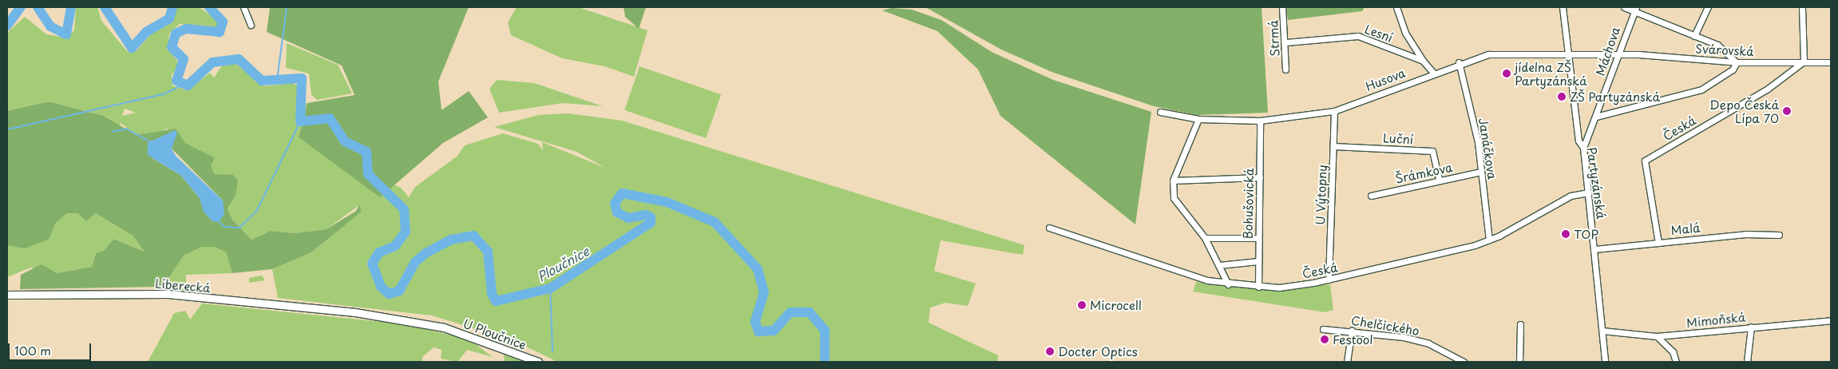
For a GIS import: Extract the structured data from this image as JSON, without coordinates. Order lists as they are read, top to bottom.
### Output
{
  "streets": {
    "main road": ["Liberecká", "U Ploučnice"],
    "street": [
      "Lesní",
      "Strmá",
      "Svárovská",
      "Máchova",
      "Husova",
      "Česká",
      "Luční",
      "Janáčkova",
      "Šrámkova",
      "Partyzánská",
      "U Výtopny",
      "Bohušovická",
      "Malá",
      "Mimoňská",
      "Chelčického"
    ]
  },
  "crossings": [
    ["Lesní", "Strmá"],
    ["Lesní", "Husova"],
    ["Svárovská", "Máchova"],
    ["Svárovská", "Husova"],
    ["Svárovská", "Česká"],
    ["Máchova", "Husova"],
    ["Máchova", "Partyzánská"],
    ["Husova", "Janáčkova"],
    ["Husova", "Partyzánská"],
    ["Husova", "U Výtopny"],
    ["Husova", "Bohušovická"],
    ["Česká", "Janáčkova"],
    ["Česká", "Partyzánská"],
    ["Česká", "U Výtopny"],
    ["Česká", "Bohušovická"],
    ["Česká", "Malá"],
    ["Luční", "Šrámkova"],
    ["Luční", "U Výtopny"],
    ["Janáčkova", "Šrámkova"],
    ["Partyzánská", "Malá"],
    ["Partyzánská", "Mimoňská"],
    ["Liberecká", "U Ploučnice"]
  ],
  "water": ["Ploučnice"],
  "places": [
    "jídelna ZŠ Partyzánská",
    "ZŠ Partyzánská",
    "Depo Česká Lípa 70",
    "TOP",
    "Microcell",
    "Festool",
    "Docter Optics"
  ],
  "scale_bar": "100 m"
}
